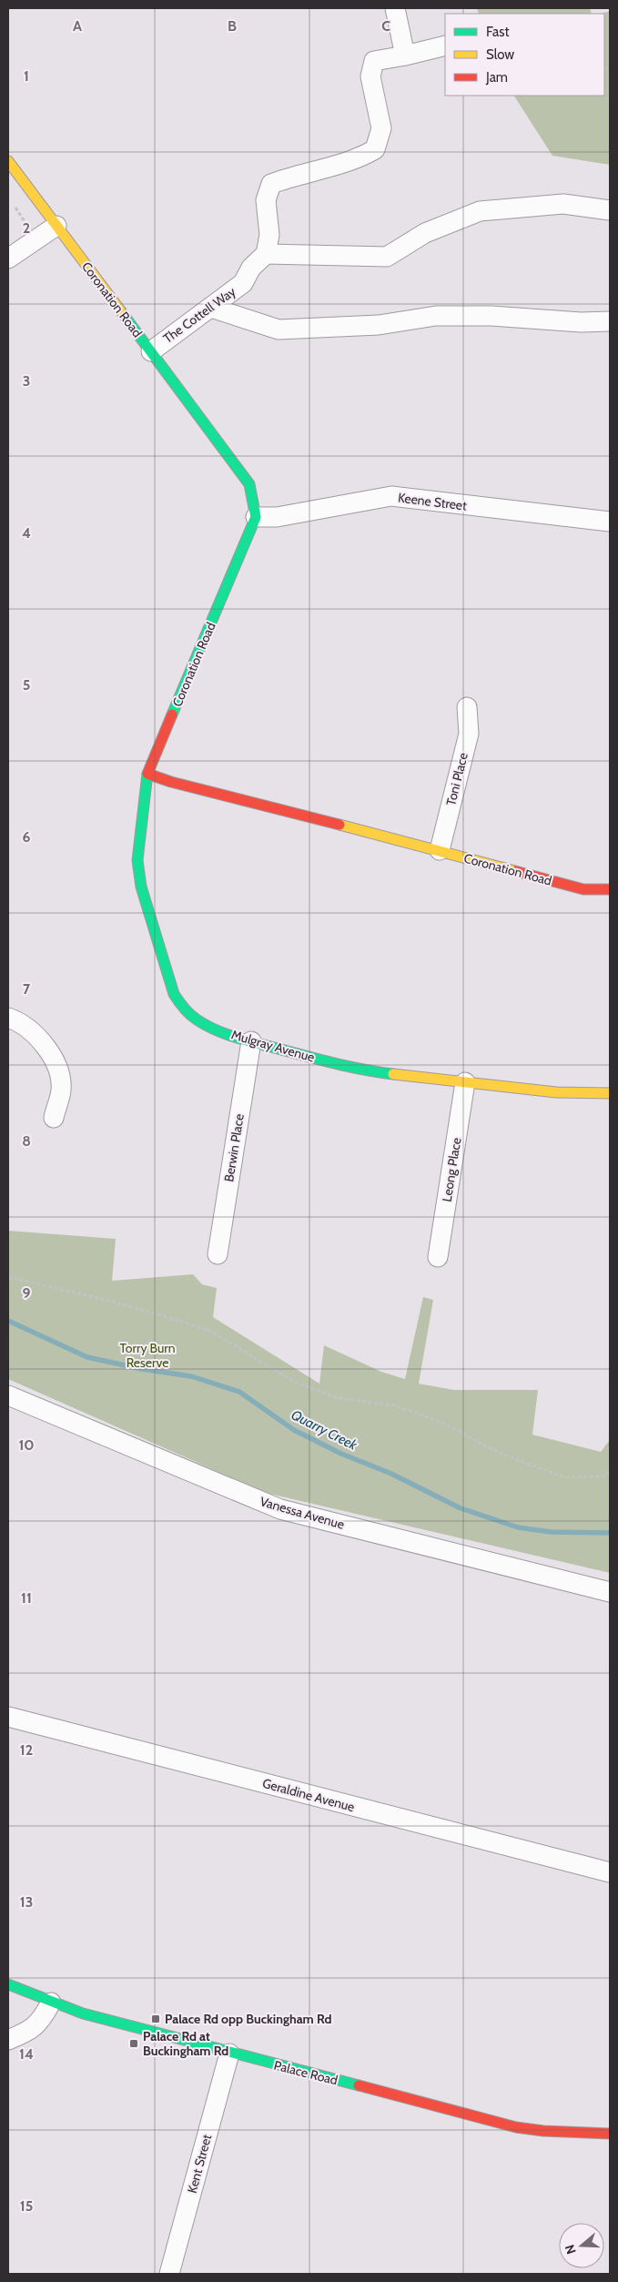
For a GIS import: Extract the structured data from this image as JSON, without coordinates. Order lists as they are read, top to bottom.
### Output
{
  "streets": {
    "street": [
      "Coronation Road",
      "The Cottell Way",
      "Keene Street",
      "Toni Place",
      "Mulgray Avenue",
      "Berwin Place",
      "Leong Place",
      "Vanessa Avenue",
      "Geraldine Avenue",
      "Palace Road",
      "Kent Street"
    ]
  },
  "crossings": [
    ["Coronation Road", "The Cottell Way"],
    ["Coronation Road", "Keene Street"],
    ["Coronation Road", "Toni Place"],
    ["Coronation Road", "Mulgray Avenue"],
    ["Mulgray Avenue", "Berwin Place"],
    ["Mulgray Avenue", "Leong Place"],
    ["Palace Road", "Kent Street"]
  ],
  "water": ["Quarry Creek"],
  "parks": ["Torry Burn Reserve"],
  "places": {
    "transit": ["Palace Rd opp Buckingham Rd", "Palace Rd at Buckingham Rd"]
  },
  "legend": ["Fast", "Slow", "Jam"],
  "north": "left",
  "grid": {
    "columns": ["A", "B", "C"],
    "rows": [
      "1",
      "2",
      "3",
      "4",
      "5",
      "6",
      "7",
      "8",
      "9",
      "10",
      "11",
      "12",
      "13",
      "14",
      "15"
    ]
  }
}
